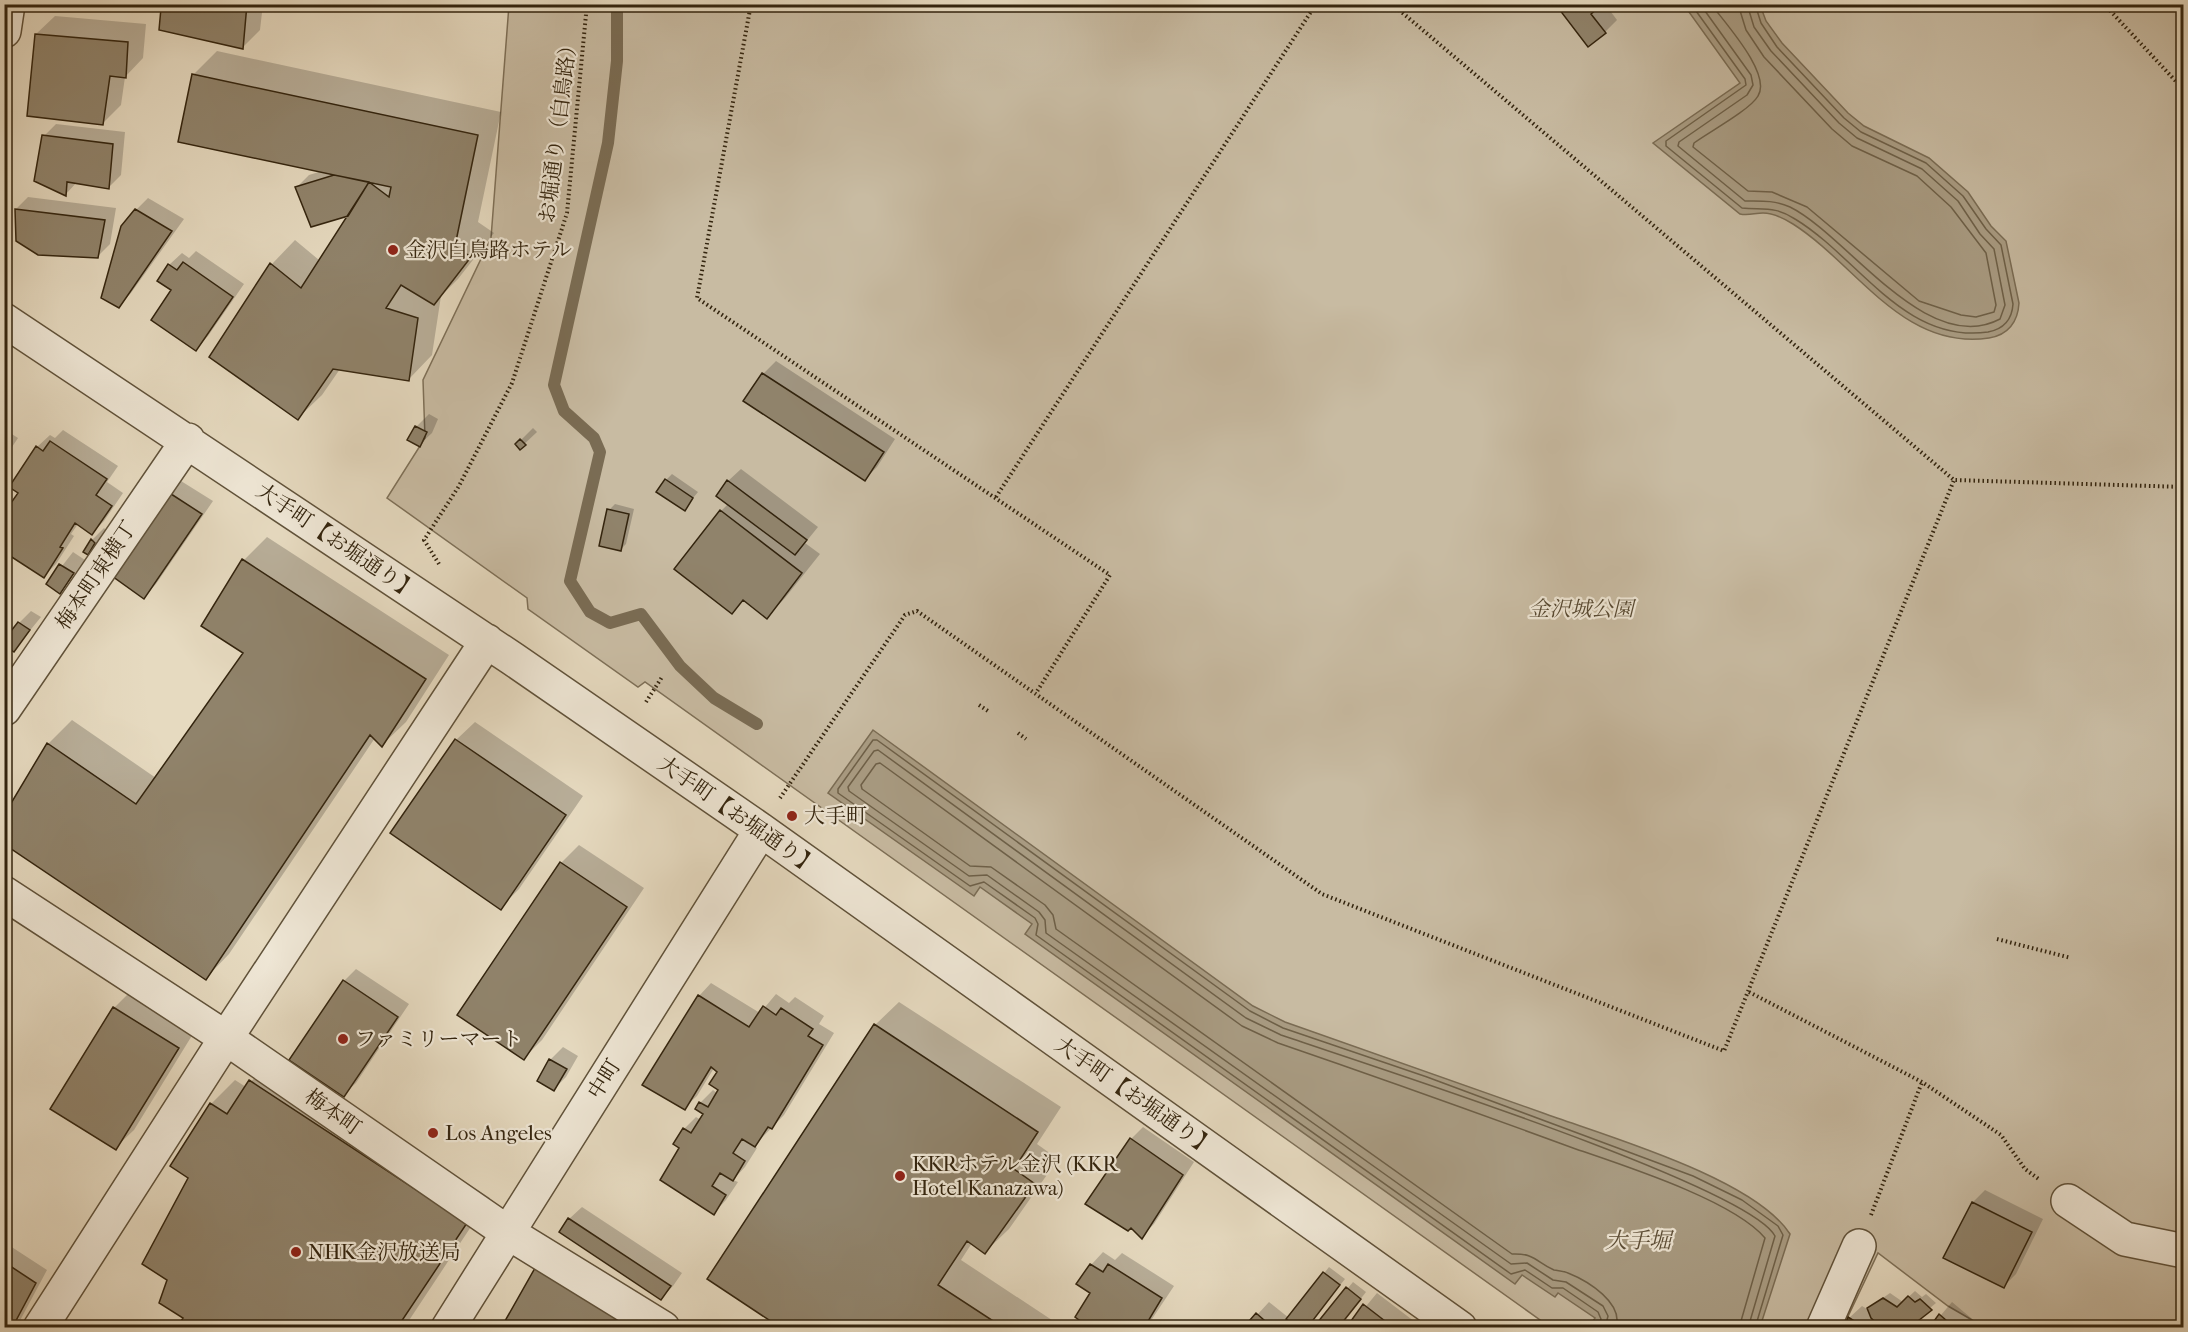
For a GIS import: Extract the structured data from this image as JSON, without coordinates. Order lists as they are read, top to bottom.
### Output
{
  "streets": {
    "street": [
      "大手町【お堀通り】",
      "梅本町東横丁",
      "中町",
      "梅本町"
    ],
    "path": ["お堀通り（白鳥路）"]
  },
  "crossings": [
    ["大手町【お堀通り】", "梅本町東横丁"],
    ["大手町【お堀通り】", "中町"],
    ["中町", "梅本町"]
  ],
  "water": ["大手堀"],
  "parks": ["金沢城公園"],
  "places": [
    "金沢白鳥路ホテル",
    "大手町",
    "ファミリーマート",
    "Los Angeles",
    "KKRホテル金沢 (KKR Hotel Kanazawa)",
    "NHK金沢放送局"
  ]
}
